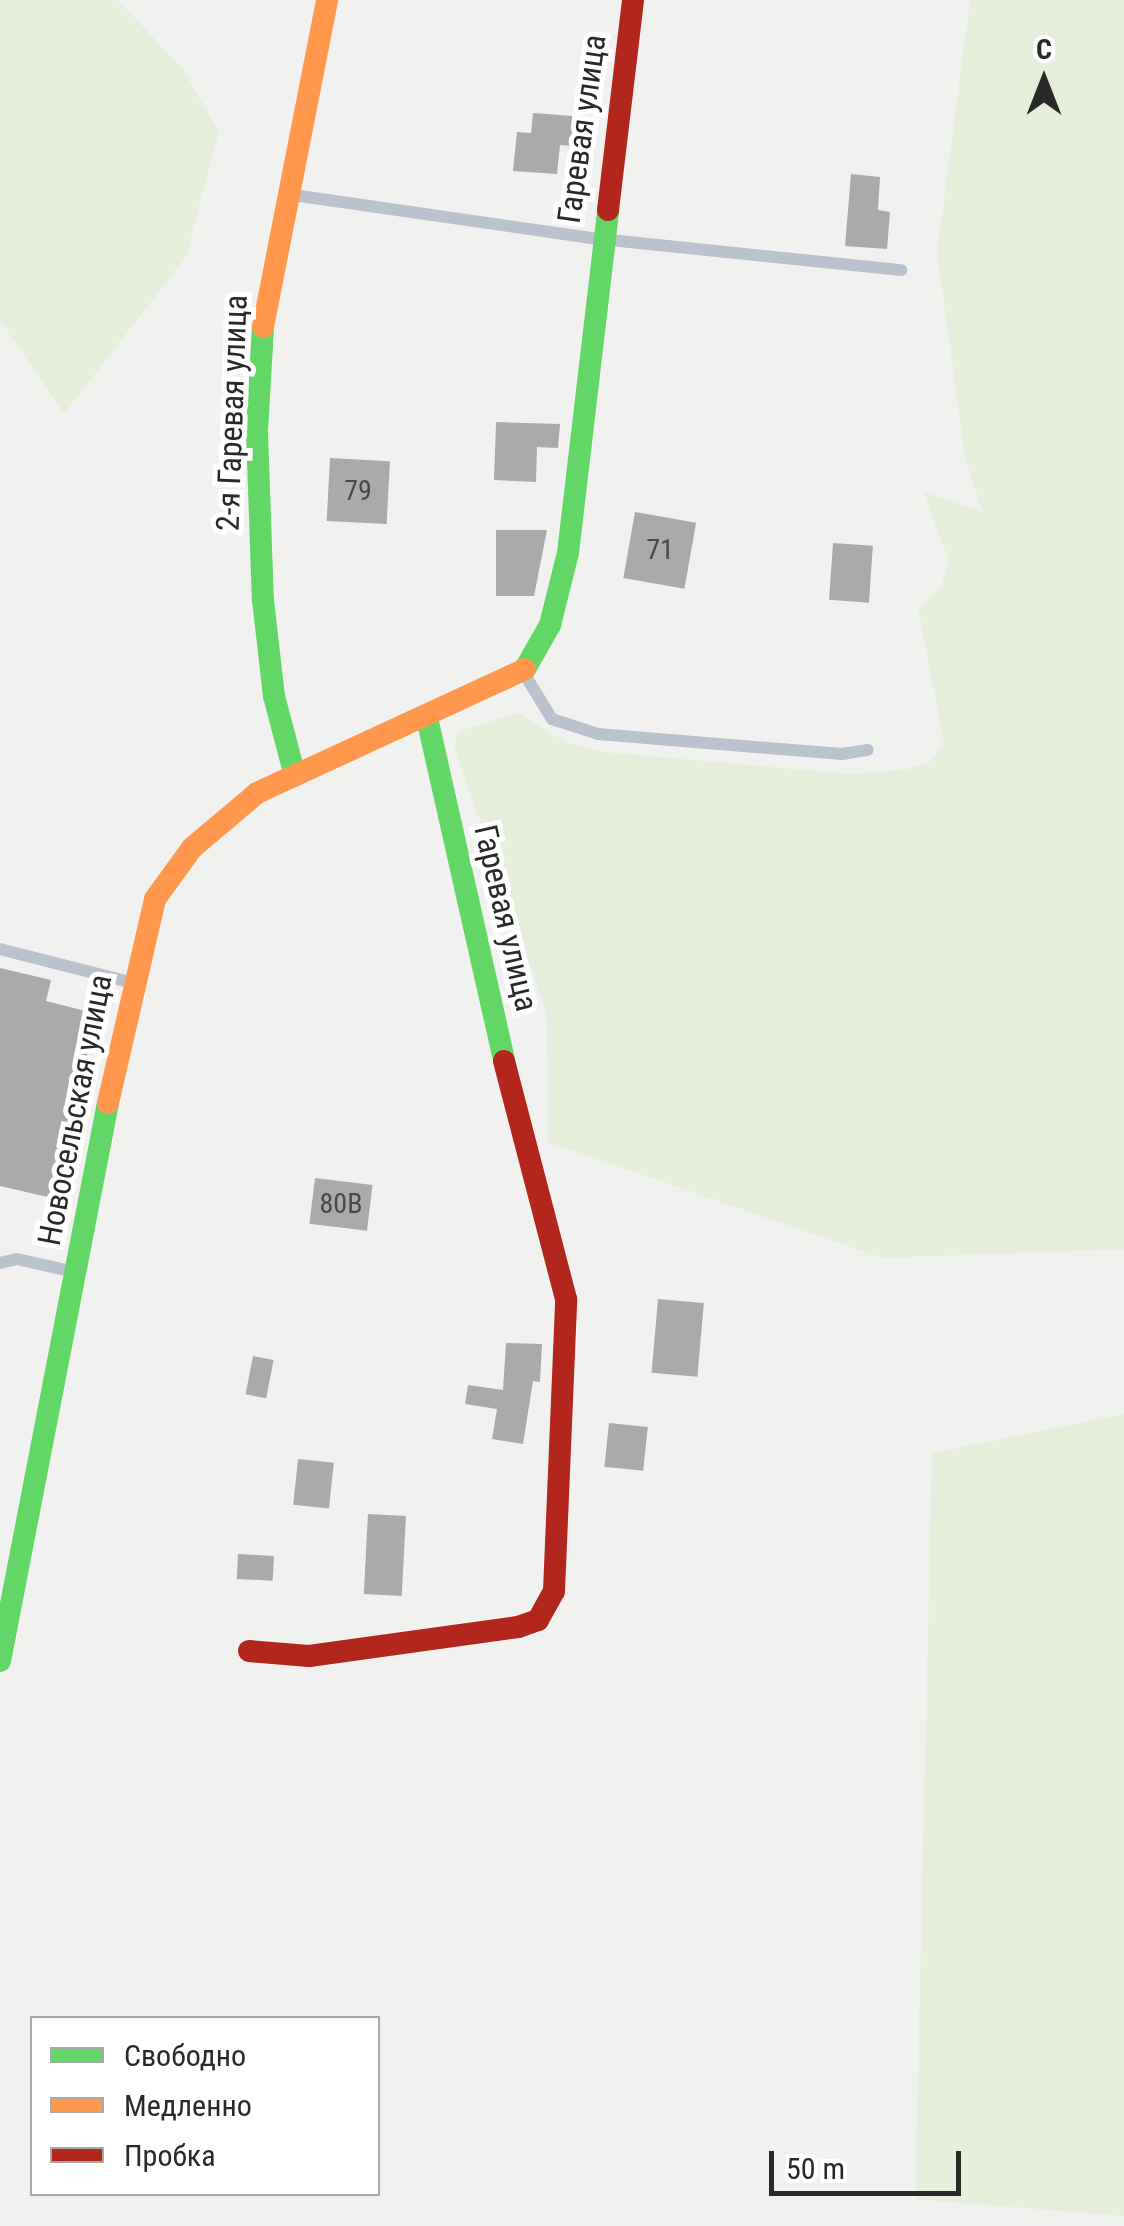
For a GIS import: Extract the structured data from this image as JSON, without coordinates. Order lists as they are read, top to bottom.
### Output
{
  "streets": {
    "street": ["Гаревая улица", "2-я Гаревая улица", "Новосельская улица"]
  },
  "crossings": [
    ["Гаревая улица", "Новосельская улица"],
    ["2-я Гаревая улица", "Новосельская улица"]
  ],
  "house_numbers": ["79", "71", "80В"],
  "legend": ["Свободно", "Медленно", "Пробка"],
  "scale_bar": "50 m",
  "north": "top"
}
